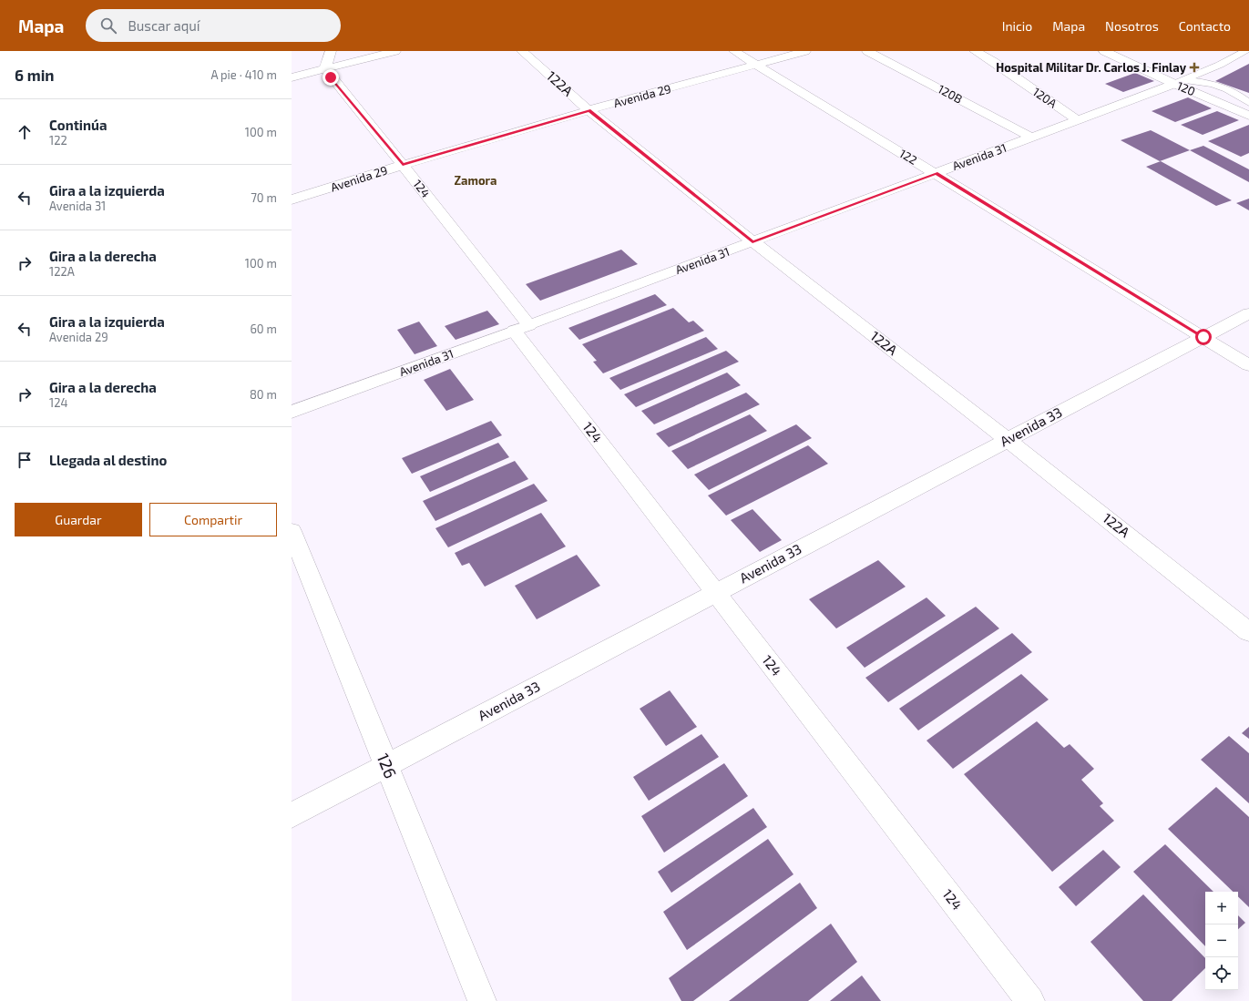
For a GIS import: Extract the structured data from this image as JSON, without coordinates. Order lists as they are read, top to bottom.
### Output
{
  "streets": {
    "street": [
      "122A",
      "120",
      "120B",
      "Avenida 29",
      "120A",
      "122",
      "Avenida 31",
      "124",
      "Avenida 33",
      "126"
    ]
  },
  "crossings": [
    ["122A", "Avenida 29"],
    ["122A", "Avenida 31"],
    ["122A", "Avenida 33"],
    ["120", "Avenida 31"],
    ["120B", "Avenida 31"],
    ["Avenida 29", "122"],
    ["Avenida 29", "124"],
    ["120A", "Avenida 31"],
    ["122", "Avenida 31"],
    ["122", "Avenida 33"],
    ["Avenida 31", "124"],
    ["124", "Avenida 33"],
    ["Avenida 33", "126"]
  ],
  "districts": ["Zamora"],
  "places": {
    "health": ["Hospital Militar Dr. Carlos J. Finlay"]
  },
  "page": {
    "header": "Mapa",
    "search": "Buscar aquí",
    "nav": [
      "Inicio",
      "Mapa",
      "Nosotros",
      "Contacto"
    ],
    "heading": ["6 min", "A pie · 410 m"],
    "list": [
      ["Continúa", "122", "100 m"],
      ["Gira a la izquierda", "Avenida 31", "70 m"],
      ["Gira a la derecha", "122A", "100 m"],
      ["Gira a la izquierda", "Avenida 29", "60 m"],
      ["Gira a la derecha", "124", "80 m"],
      "Llegada al destino"
    ],
    "buttons": ["Guardar", "Compartir"],
    "map_buttons": ["+", "−"]
  }
}
